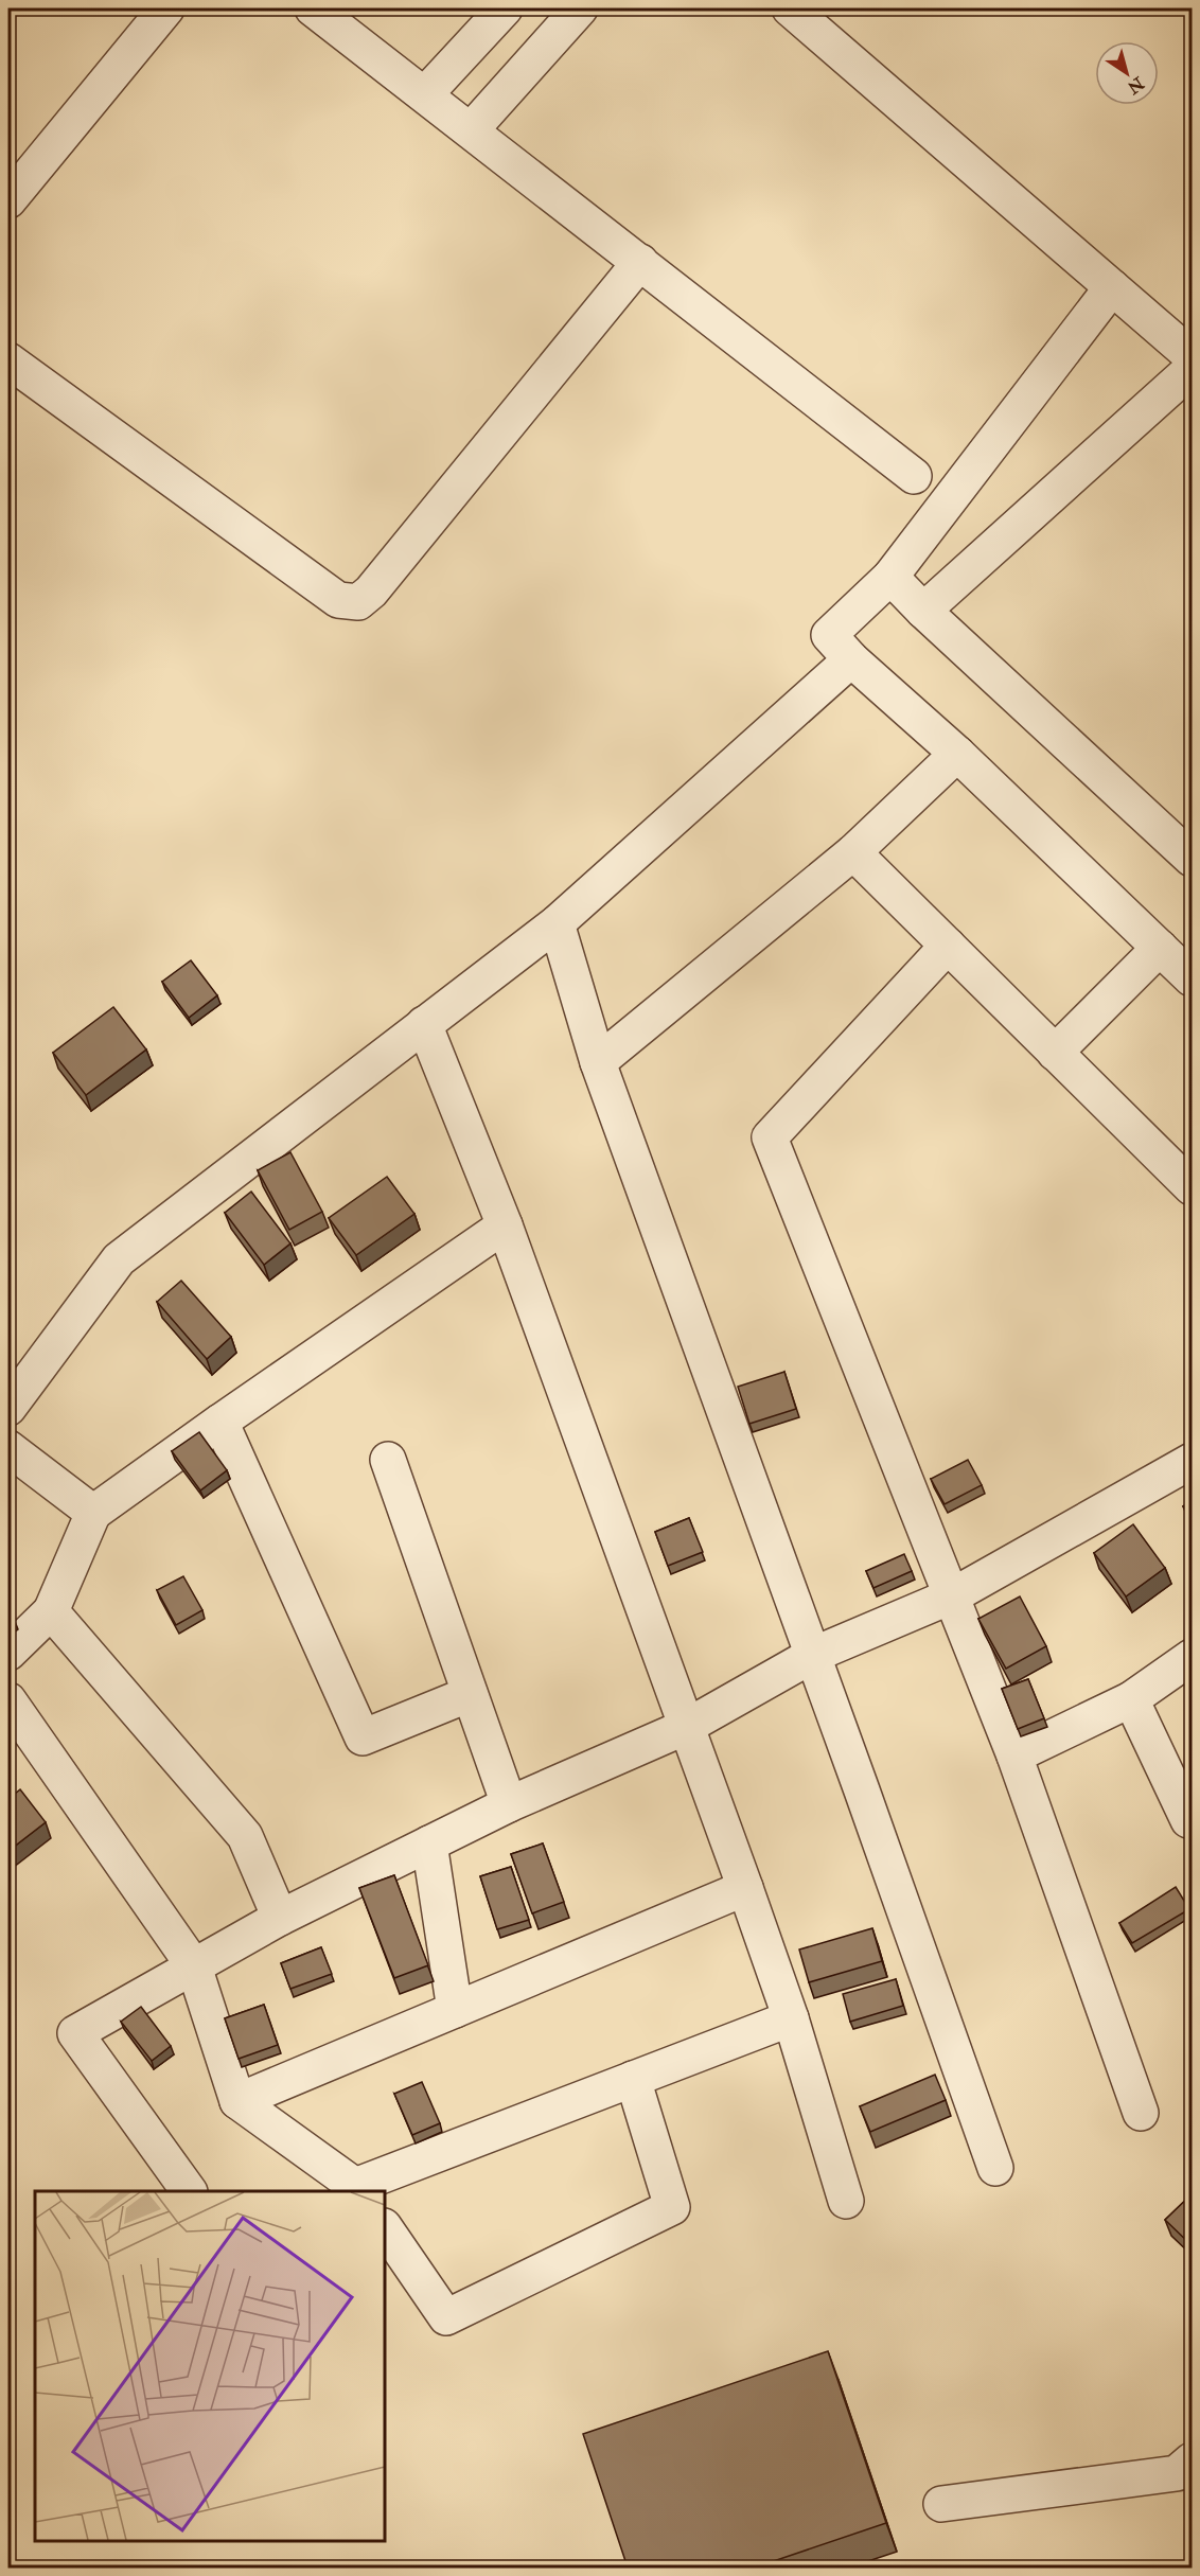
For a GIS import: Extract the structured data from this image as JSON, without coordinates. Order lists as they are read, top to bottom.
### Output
{
  "north": "bottom right"
}
